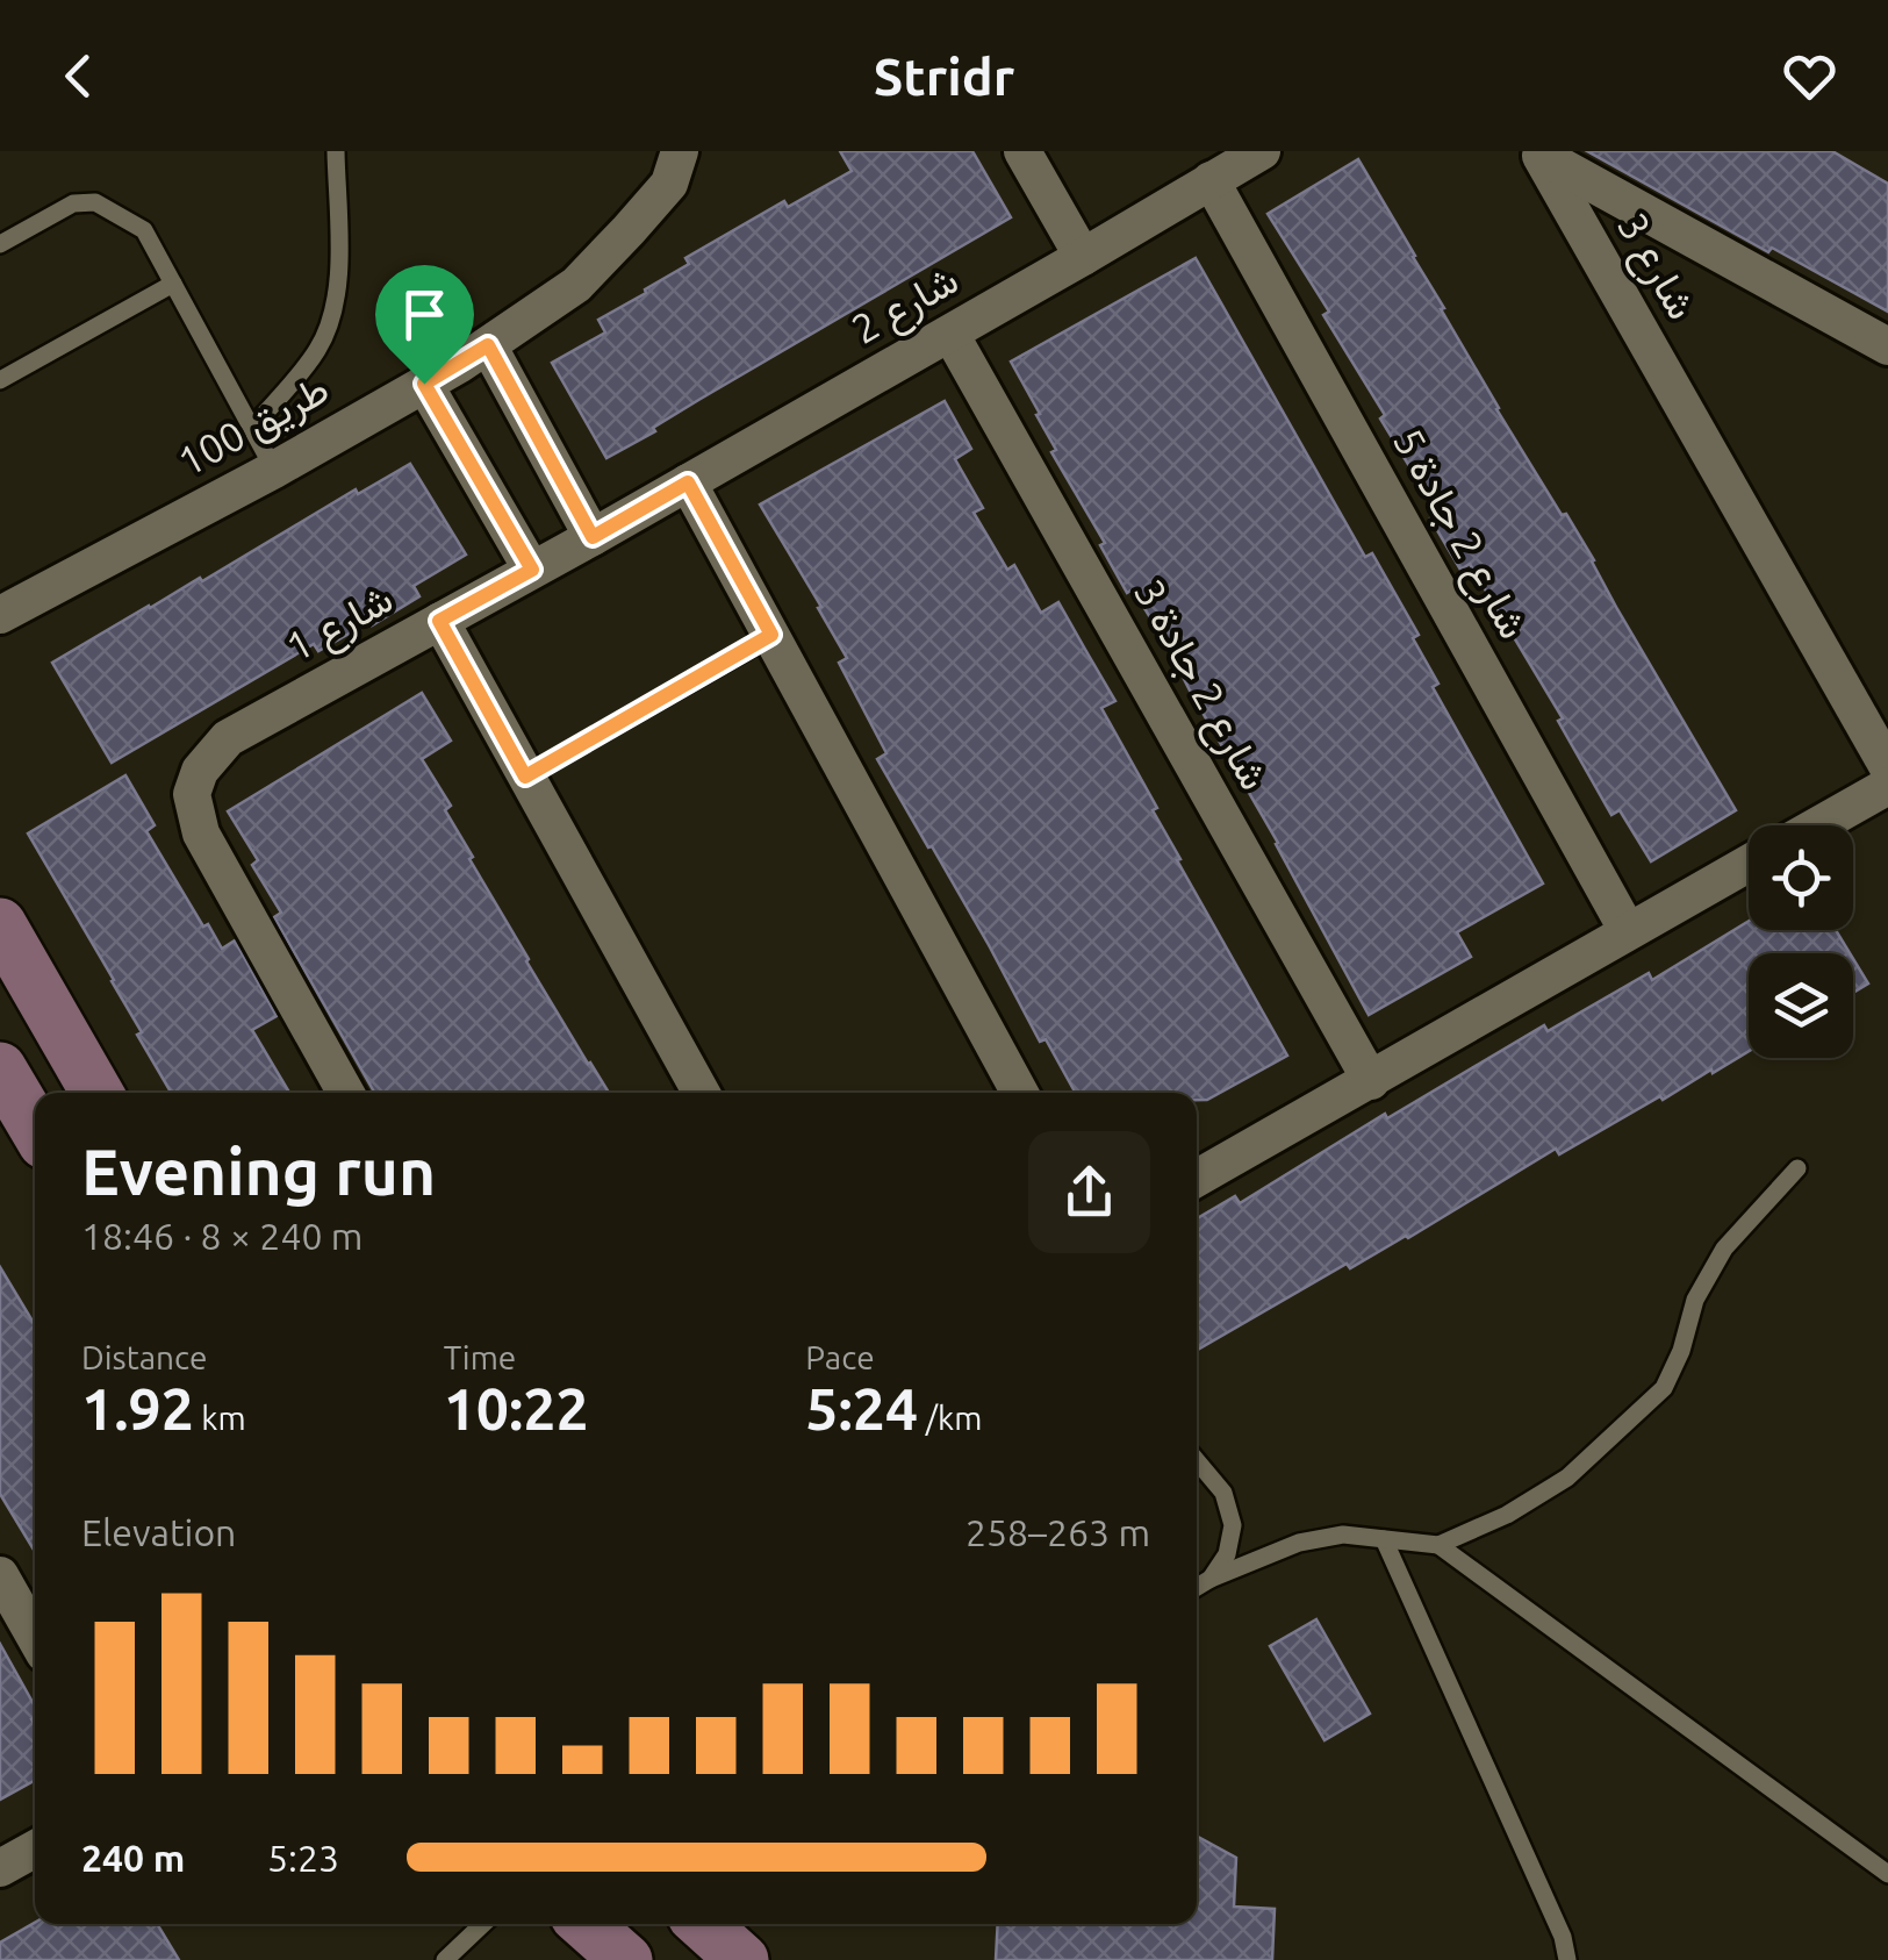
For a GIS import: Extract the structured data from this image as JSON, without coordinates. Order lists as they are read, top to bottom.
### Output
{
  "streets": {
    "street": [
      "شارع 3",
      "شارع 2",
      "طريق 100",
      "شارع 2 جادة 5",
      "شارع 1",
      "شارع 2 جادة 3"
    ]
  },
  "crossings": [
    ["شارع 2", "شارع 2 جادة 5"],
    ["شارع 2", "شارع 1"],
    ["شارع 2", "شارع 2 جادة 3"]
  ],
  "page": {
    "header": "Stridr",
    "heading": ["Evening run", "18:46 · 8 × 240 m"],
    "stats": [
      ["Distance", "1.92 km"],
      ["Time", "10:22"],
      ["Pace", "5:24 /km"]
    ],
    "chart": ["Elevation", "258–263 m"],
    "list": [
      {
        "name": "240 m",
        "note": "5:23"
      }
    ]
  }
}
